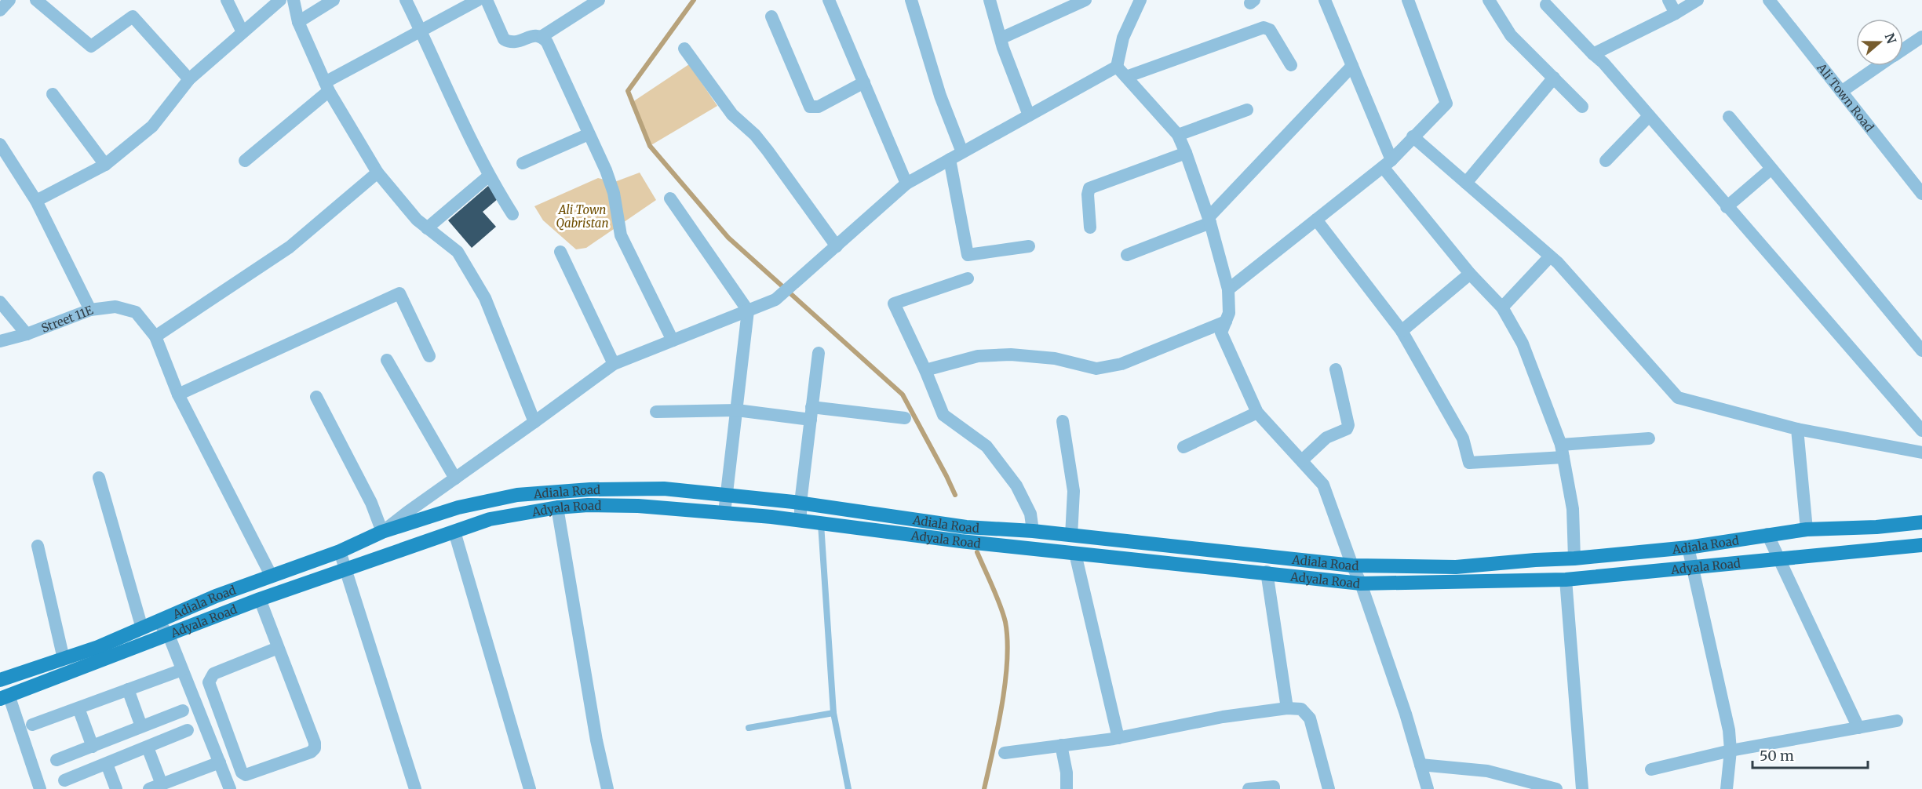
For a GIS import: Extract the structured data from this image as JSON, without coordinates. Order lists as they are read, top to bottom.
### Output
{
  "streets": {
    "main road": ["Adiala Road", "Adyala Road"],
    "street": ["Ali Town Road", "Street 11E"]
  },
  "parks": ["Ali Town Qabristan"],
  "scale_bar": "50 m",
  "north": "right"
}
